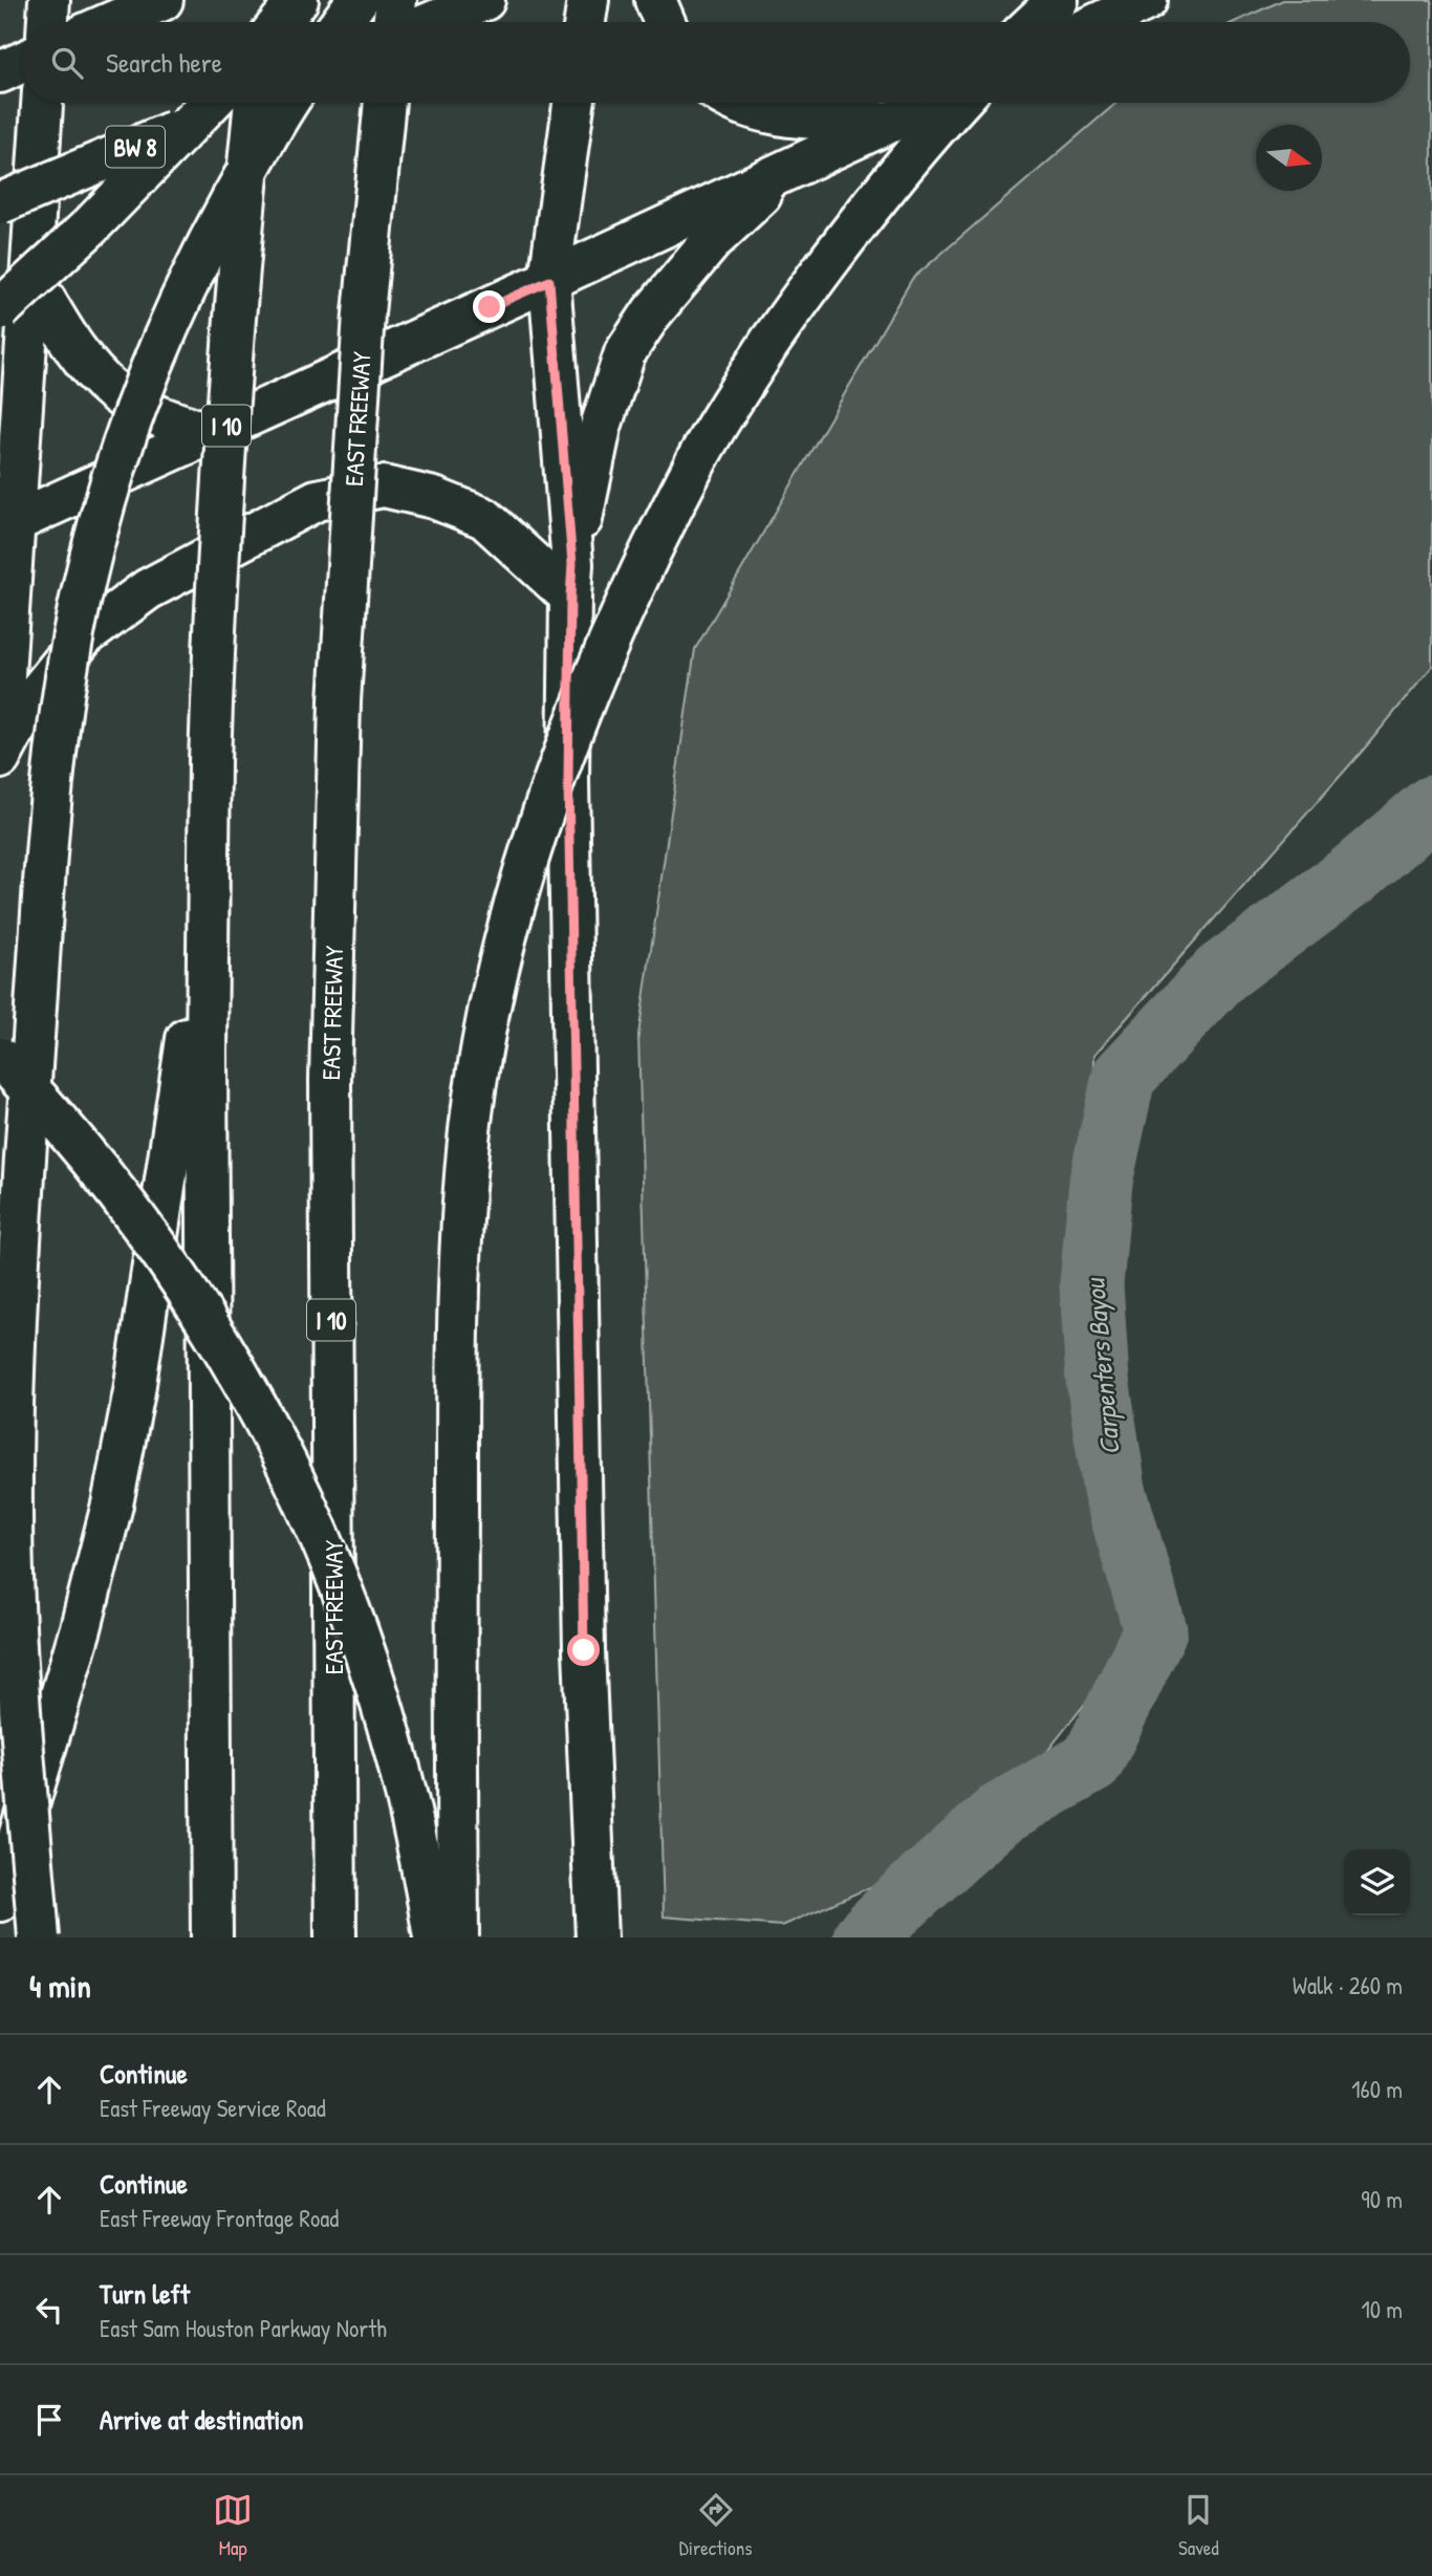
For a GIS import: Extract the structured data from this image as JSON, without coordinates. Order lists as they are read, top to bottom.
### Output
{
  "streets": {
    "main road": ["BW 8", "EAST FREEWAY", "I 10"]
  },
  "water": ["Carpenters Bayou"],
  "north": "right",
  "page": {
    "search": "Search here",
    "heading": ["4 min", "Walk · 260 m"],
    "list": [
      ["Continue", "East Freeway Service Road", "160 m"],
      ["Continue", "East Freeway Frontage Road", "90 m"],
      ["Turn left", "East Sam Houston Parkway North", "10 m"],
      "Arrive at destination"
    ],
    "nav": ["Map", "Directions", "Saved"]
  }
}
